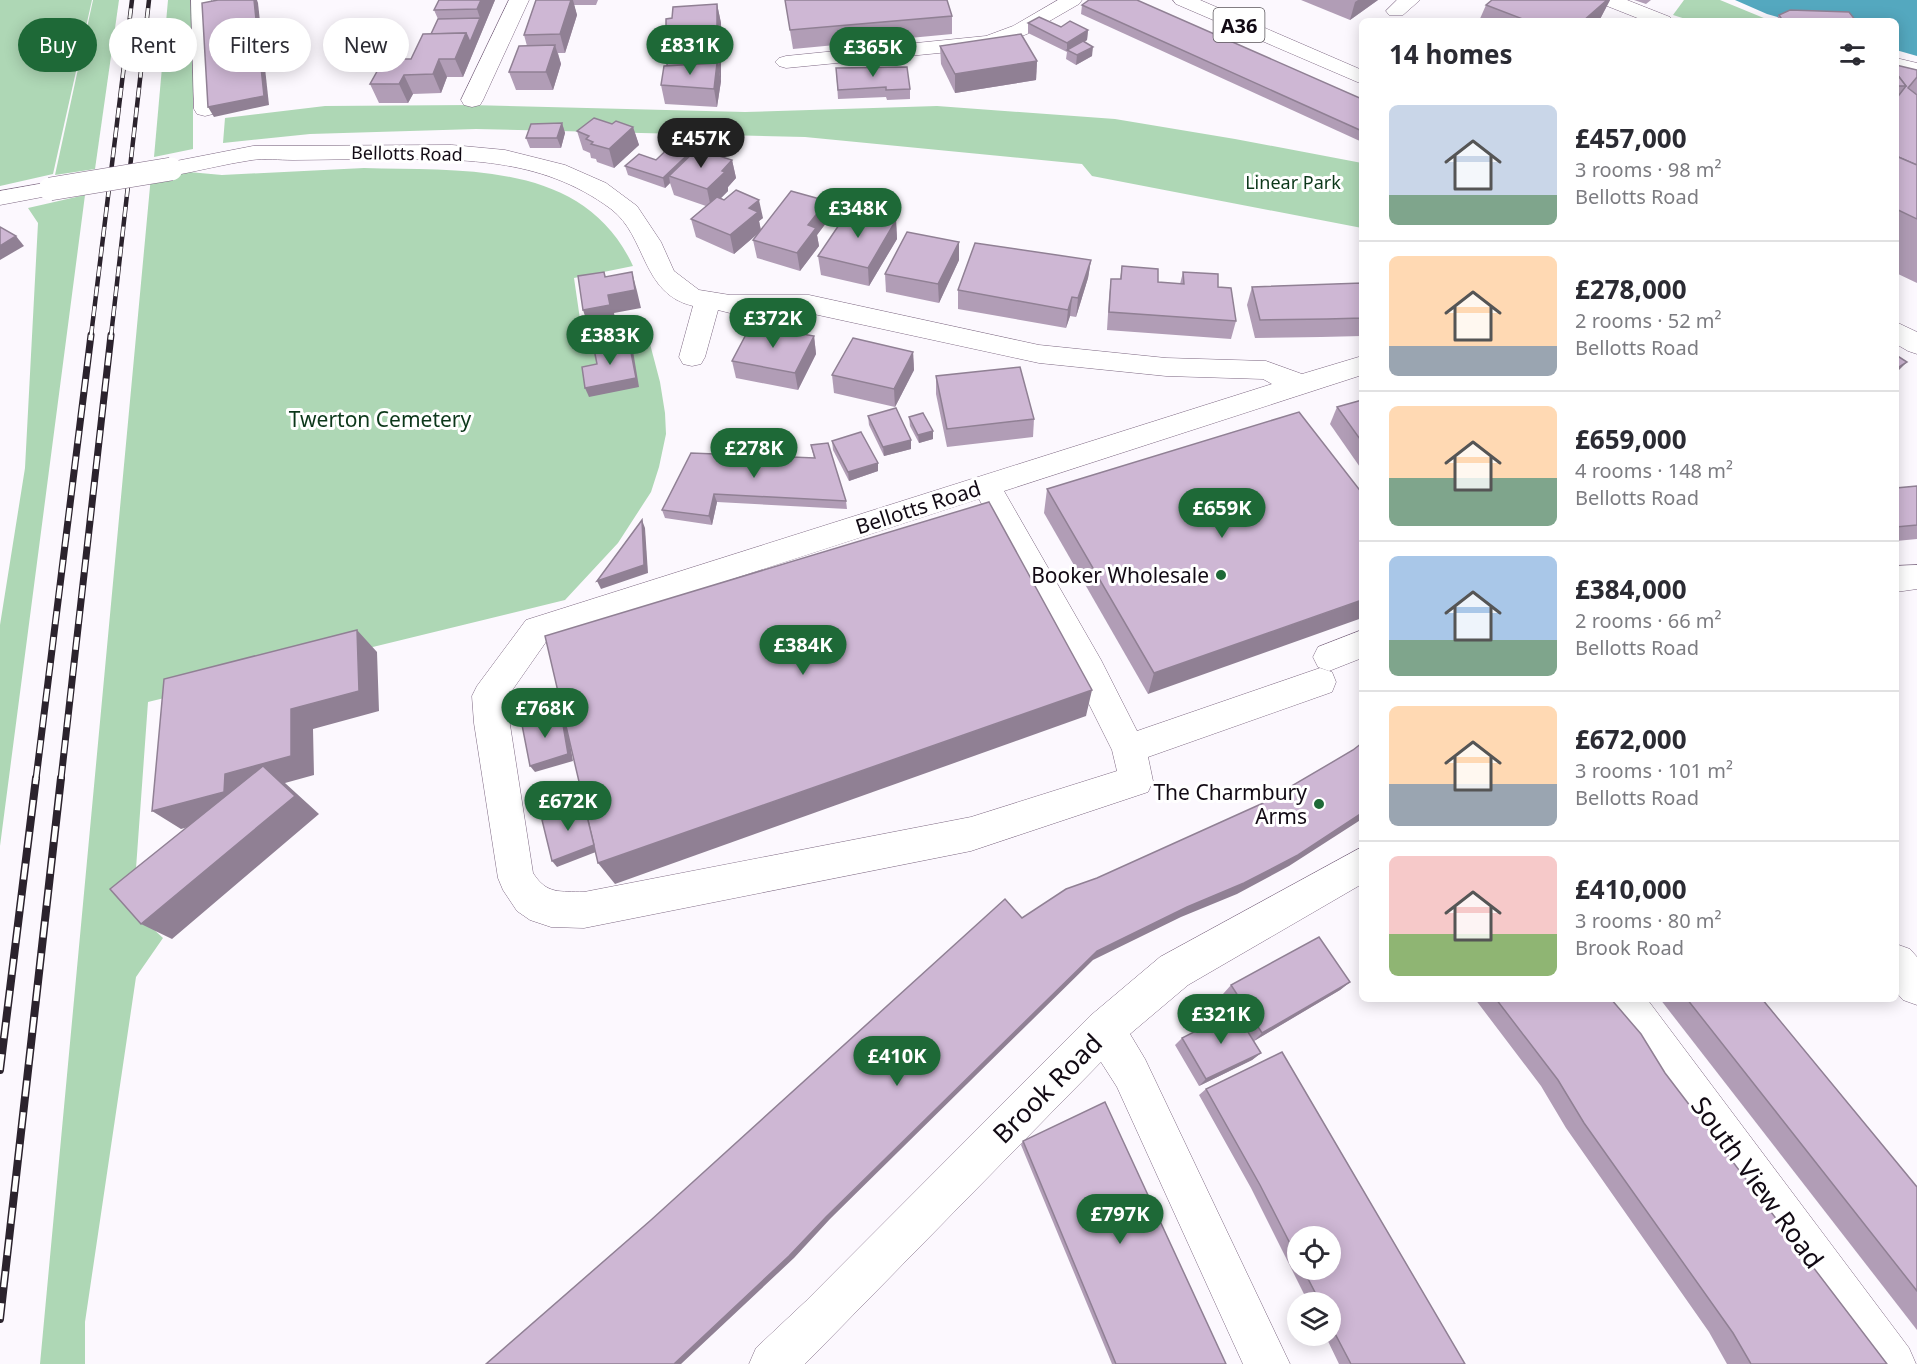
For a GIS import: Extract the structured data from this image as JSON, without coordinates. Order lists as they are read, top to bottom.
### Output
{
  "streets": {
    "main road": [
      "A36",
      "Bellotts Road",
      "Brook Road",
      "South View Road"
    ]
  },
  "parks": ["Linear Park", "Twerton Cemetery"],
  "places": ["Booker Wholesale", "The Charmbury Arms"],
  "page": {
    "chip": [
      "Buy",
      "Rent",
      "Filters",
      "New"
    ],
    "heading": "14 homes",
    "price": [
      "£831K",
      "£365K",
      "£457K",
      "£348K",
      "£372K",
      "£383K",
      "£278K",
      "£659K",
      "£384K",
      "£768K",
      "£672K",
      "£321K",
      "£410K",
      "£797K"
    ],
    "list": [
      {
        "name": "£457,000",
        "note": "3 rooms · 98 m² · Bellotts Road"
      },
      {
        "name": "£278,000",
        "note": "2 rooms · 52 m² · Bellotts Road"
      },
      {
        "name": "£659,000",
        "note": "4 rooms · 148 m² · Bellotts Road"
      },
      {
        "name": "£384,000",
        "note": "2 rooms · 66 m² · Bellotts Road"
      },
      {
        "name": "£672,000",
        "note": "3 rooms · 101 m² · Bellotts Road"
      },
      {
        "name": "£410,000",
        "note": "3 rooms · 80 m² · Brook Road"
      }
    ]
  }
}
